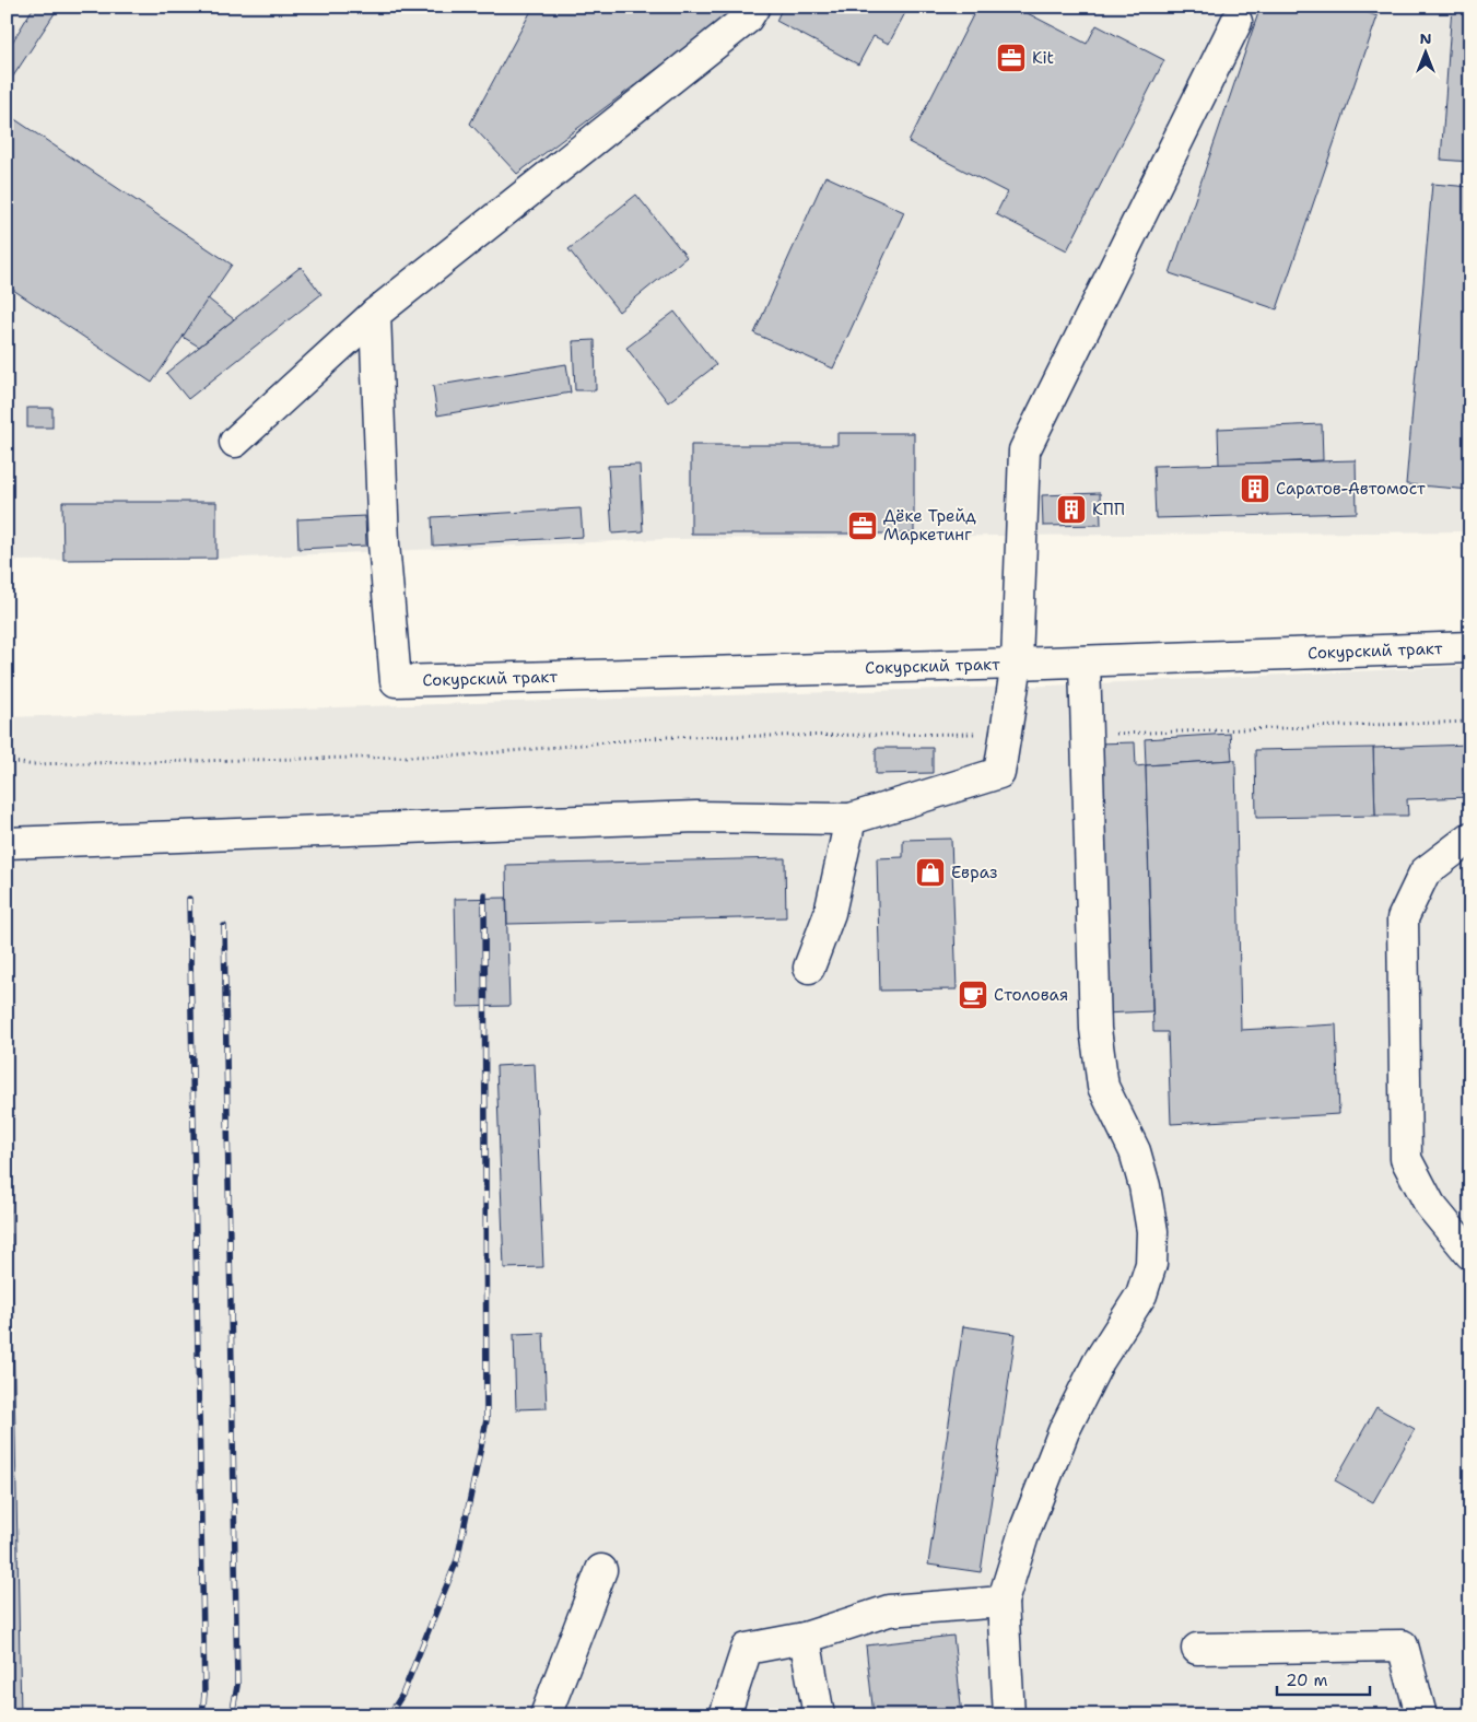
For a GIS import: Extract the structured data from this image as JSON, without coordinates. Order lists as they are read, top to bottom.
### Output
{
  "streets": {
    "street": ["Сокурский тракт"]
  },
  "places": {
    "office": ["Kit", "Дёке Трейд Маркетинг"],
    "building": ["Саратов-Автомост", "КПП"],
    "shop": ["Евраз"],
    "cafe": ["Cтоловая"]
  },
  "scale_bar": "20 m",
  "north": "top"
}
